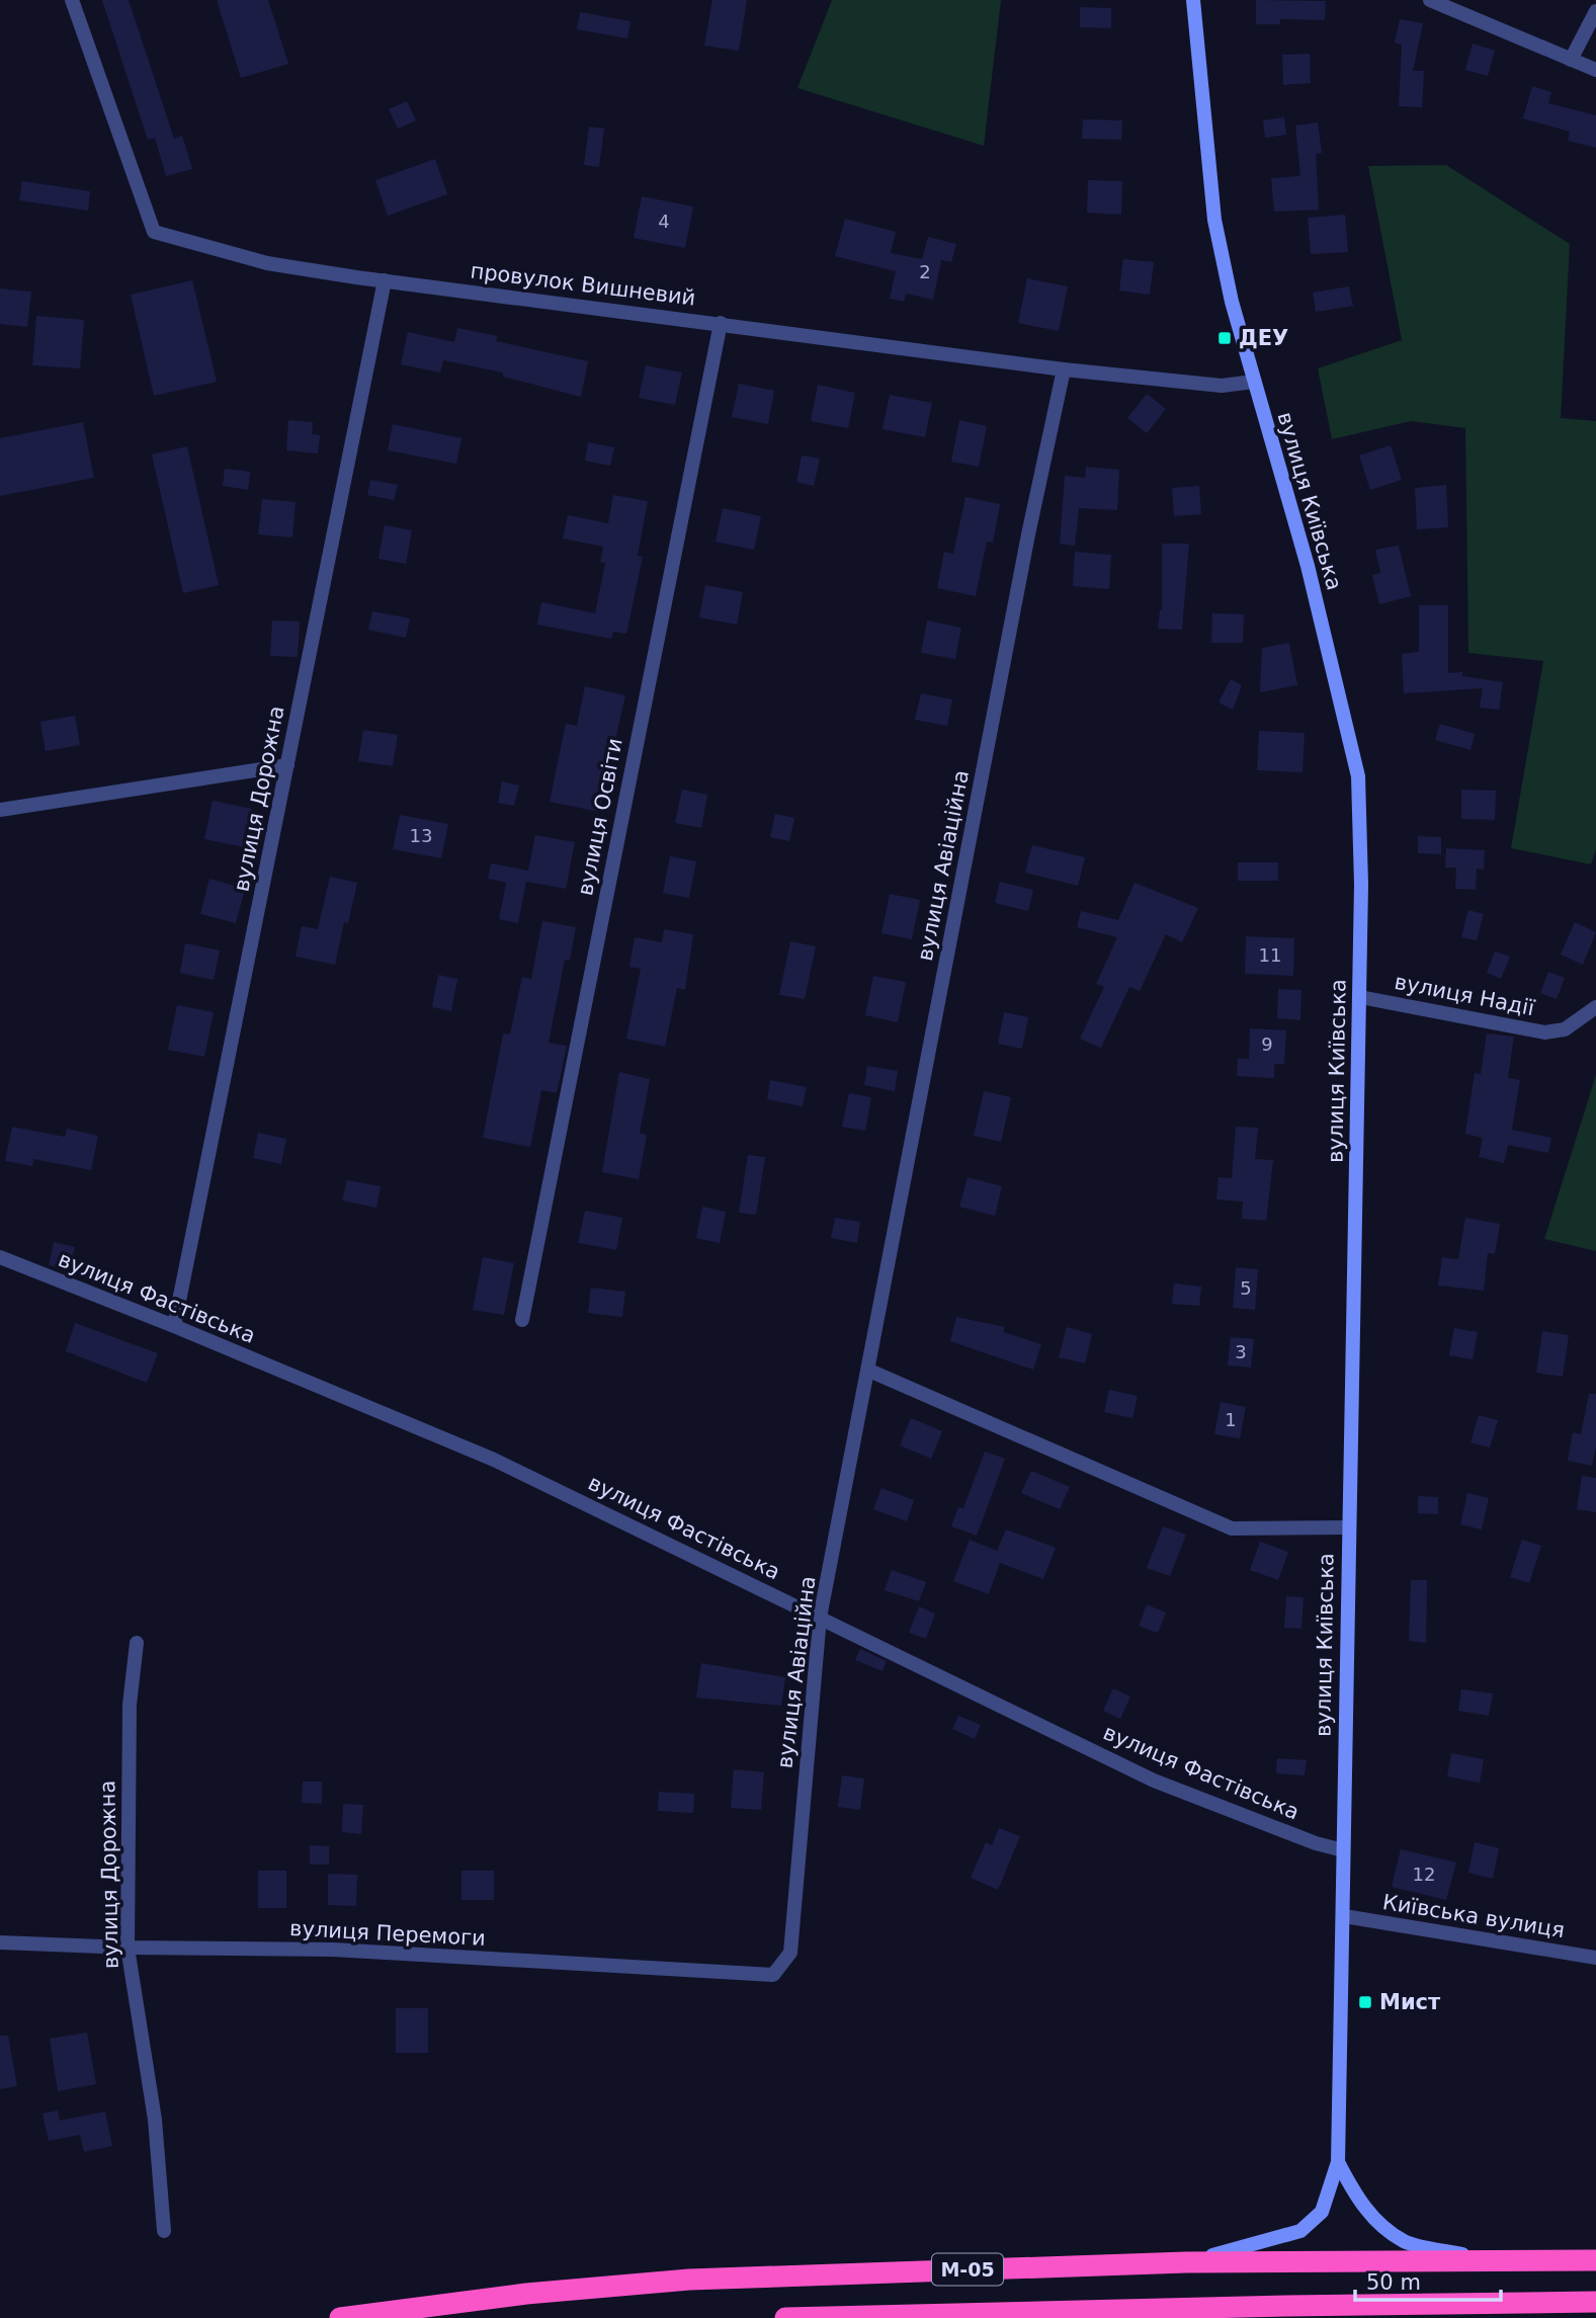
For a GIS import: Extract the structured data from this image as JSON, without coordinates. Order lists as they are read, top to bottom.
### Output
{
  "streets": {
    "highway": ["М-05"],
    "street": [
      "провулок Вишневий",
      "вулиця Київська",
      "вулиця Дорожна",
      "вулиця Освіти",
      "вулиця Авіаційна",
      "вулиця Надії",
      "вулиця Фастівська",
      "Київська вулиця",
      "вулиця Перемоги"
    ]
  },
  "crossings": [
    ["провулок Вишневий", "вулиця Київська"],
    ["провулок Вишневий", "вулиця Дорожна"],
    ["провулок Вишневий", "вулиця Освіти"],
    ["провулок Вишневий", "вулиця Авіаційна"],
    ["вулиця Київська", "вулиця Надії"],
    ["вулиця Київська", "вулиця Фастівська"],
    ["вулиця Київська", "Київська вулиця"],
    ["вулиця Дорожна", "вулиця Фастівська"],
    ["вулиця Дорожна", "вулиця Перемоги"],
    ["вулиця Авіаційна", "вулиця Фастівська"],
    ["вулиця Авіаційна", "вулиця Перемоги"]
  ],
  "places": {
    "transit": ["ДЕУ", "Мист"]
  },
  "house_numbers": [
    "4",
    "2",
    "13",
    "11",
    "9",
    "5",
    "3",
    "1",
    "12"
  ],
  "scale_bar": "50 m"
}
